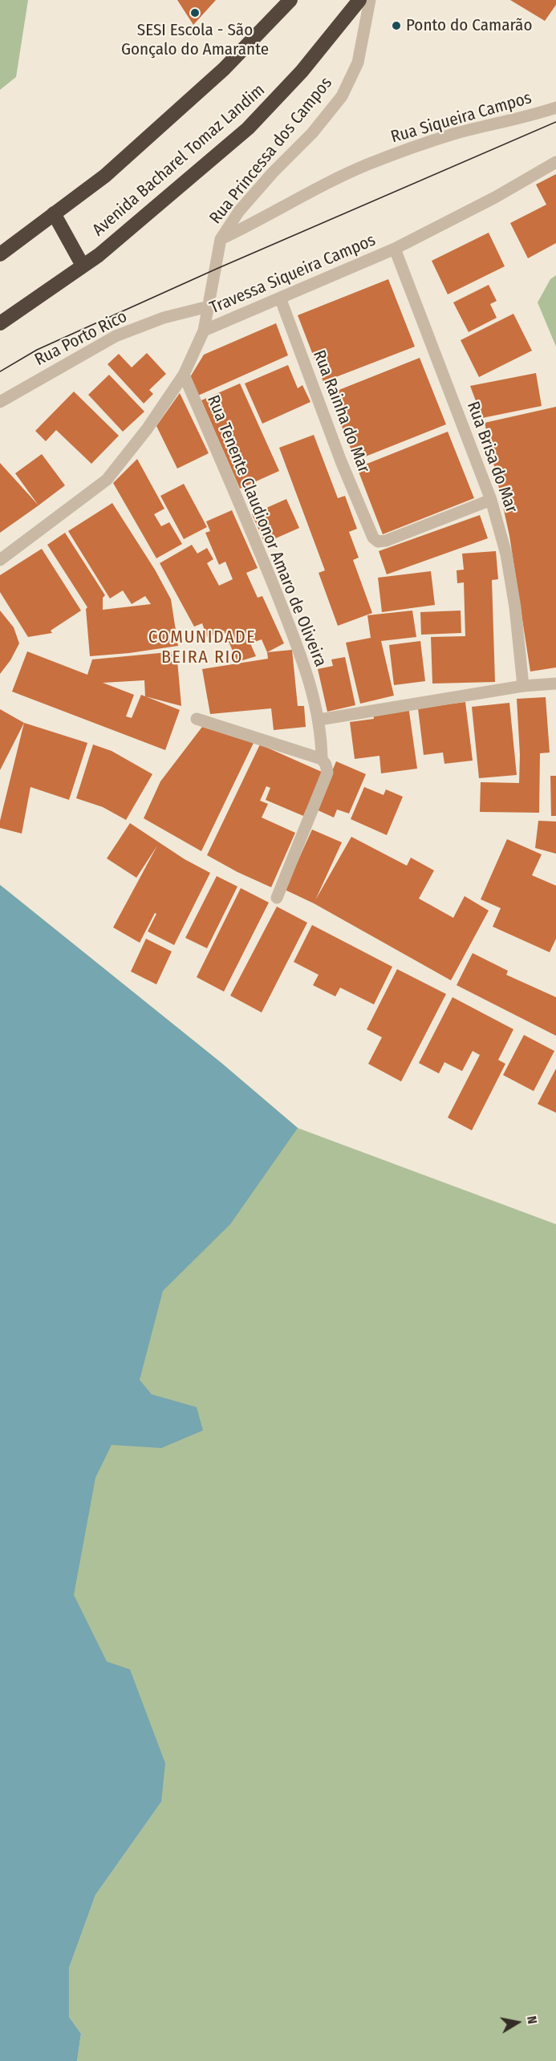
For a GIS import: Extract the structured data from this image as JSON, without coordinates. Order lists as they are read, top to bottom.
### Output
{
  "streets": {
    "highway": ["Avenida Bacharel Tomaz Landim"],
    "street": [
      "Rua Siqueira Campos",
      "Rua Princessa dos Campos",
      "Travessa Siqueira Campos",
      "Rua Porto Rico",
      "Rua Rainha do Mar",
      "Rua Brisa do Mar",
      "Rua Tenente Claudionor Amaro de Oliveira"
    ]
  },
  "crossings": [
    ["Rua Siqueira Campos", "Rua Princessa dos Campos"],
    ["Rua Princessa dos Campos", "Travessa Siqueira Campos"],
    ["Rua Princessa dos Campos", "Rua Porto Rico"],
    ["Rua Princessa dos Campos", "Rua Tenente Claudionor Amaro de Oliveira"],
    ["Travessa Siqueira Campos", "Rua Rainha do Mar"],
    ["Travessa Siqueira Campos", "Rua Brisa do Mar"],
    ["Rua Rainha do Mar", "Rua Brisa do Mar"]
  ],
  "districts": ["COMUNIDADE BEIRA RIO"],
  "places": ["SESI Escola - São Gonçalo do Amarante", "Ponto do Camarão"],
  "north": "right"
}
